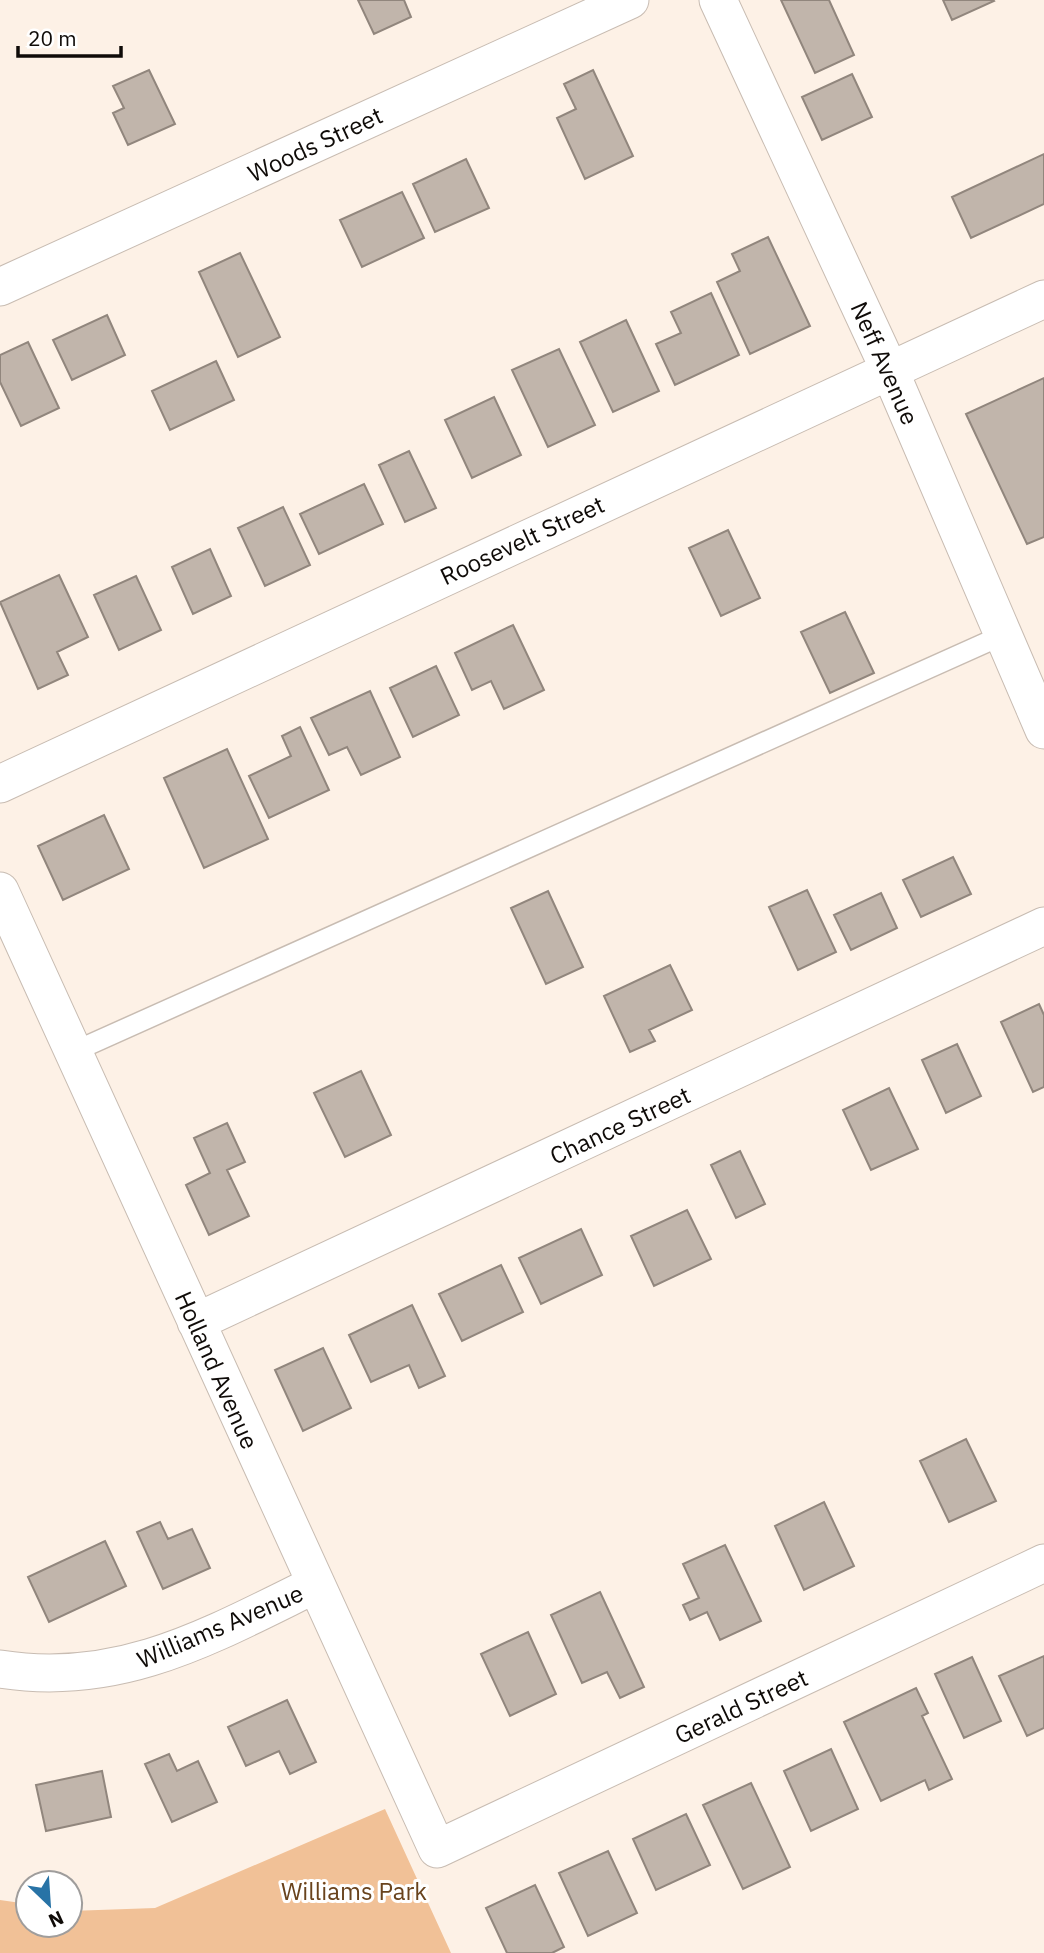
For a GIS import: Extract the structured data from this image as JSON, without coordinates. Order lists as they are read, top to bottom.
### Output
{
  "streets": {
    "street": [
      "Woods Street",
      "Neff Avenue",
      "Roosevelt Street",
      "Chance Street",
      "Holland Avenue",
      "Williams Avenue",
      "Gerald Street"
    ]
  },
  "crossings": [
    ["Neff Avenue", "Roosevelt Street"],
    ["Chance Street", "Holland Avenue"],
    ["Holland Avenue", "Williams Avenue"],
    ["Holland Avenue", "Gerald Street"]
  ],
  "parks": ["Williams Park"],
  "scale_bar": "20 m",
  "north": "bottom right"
}
